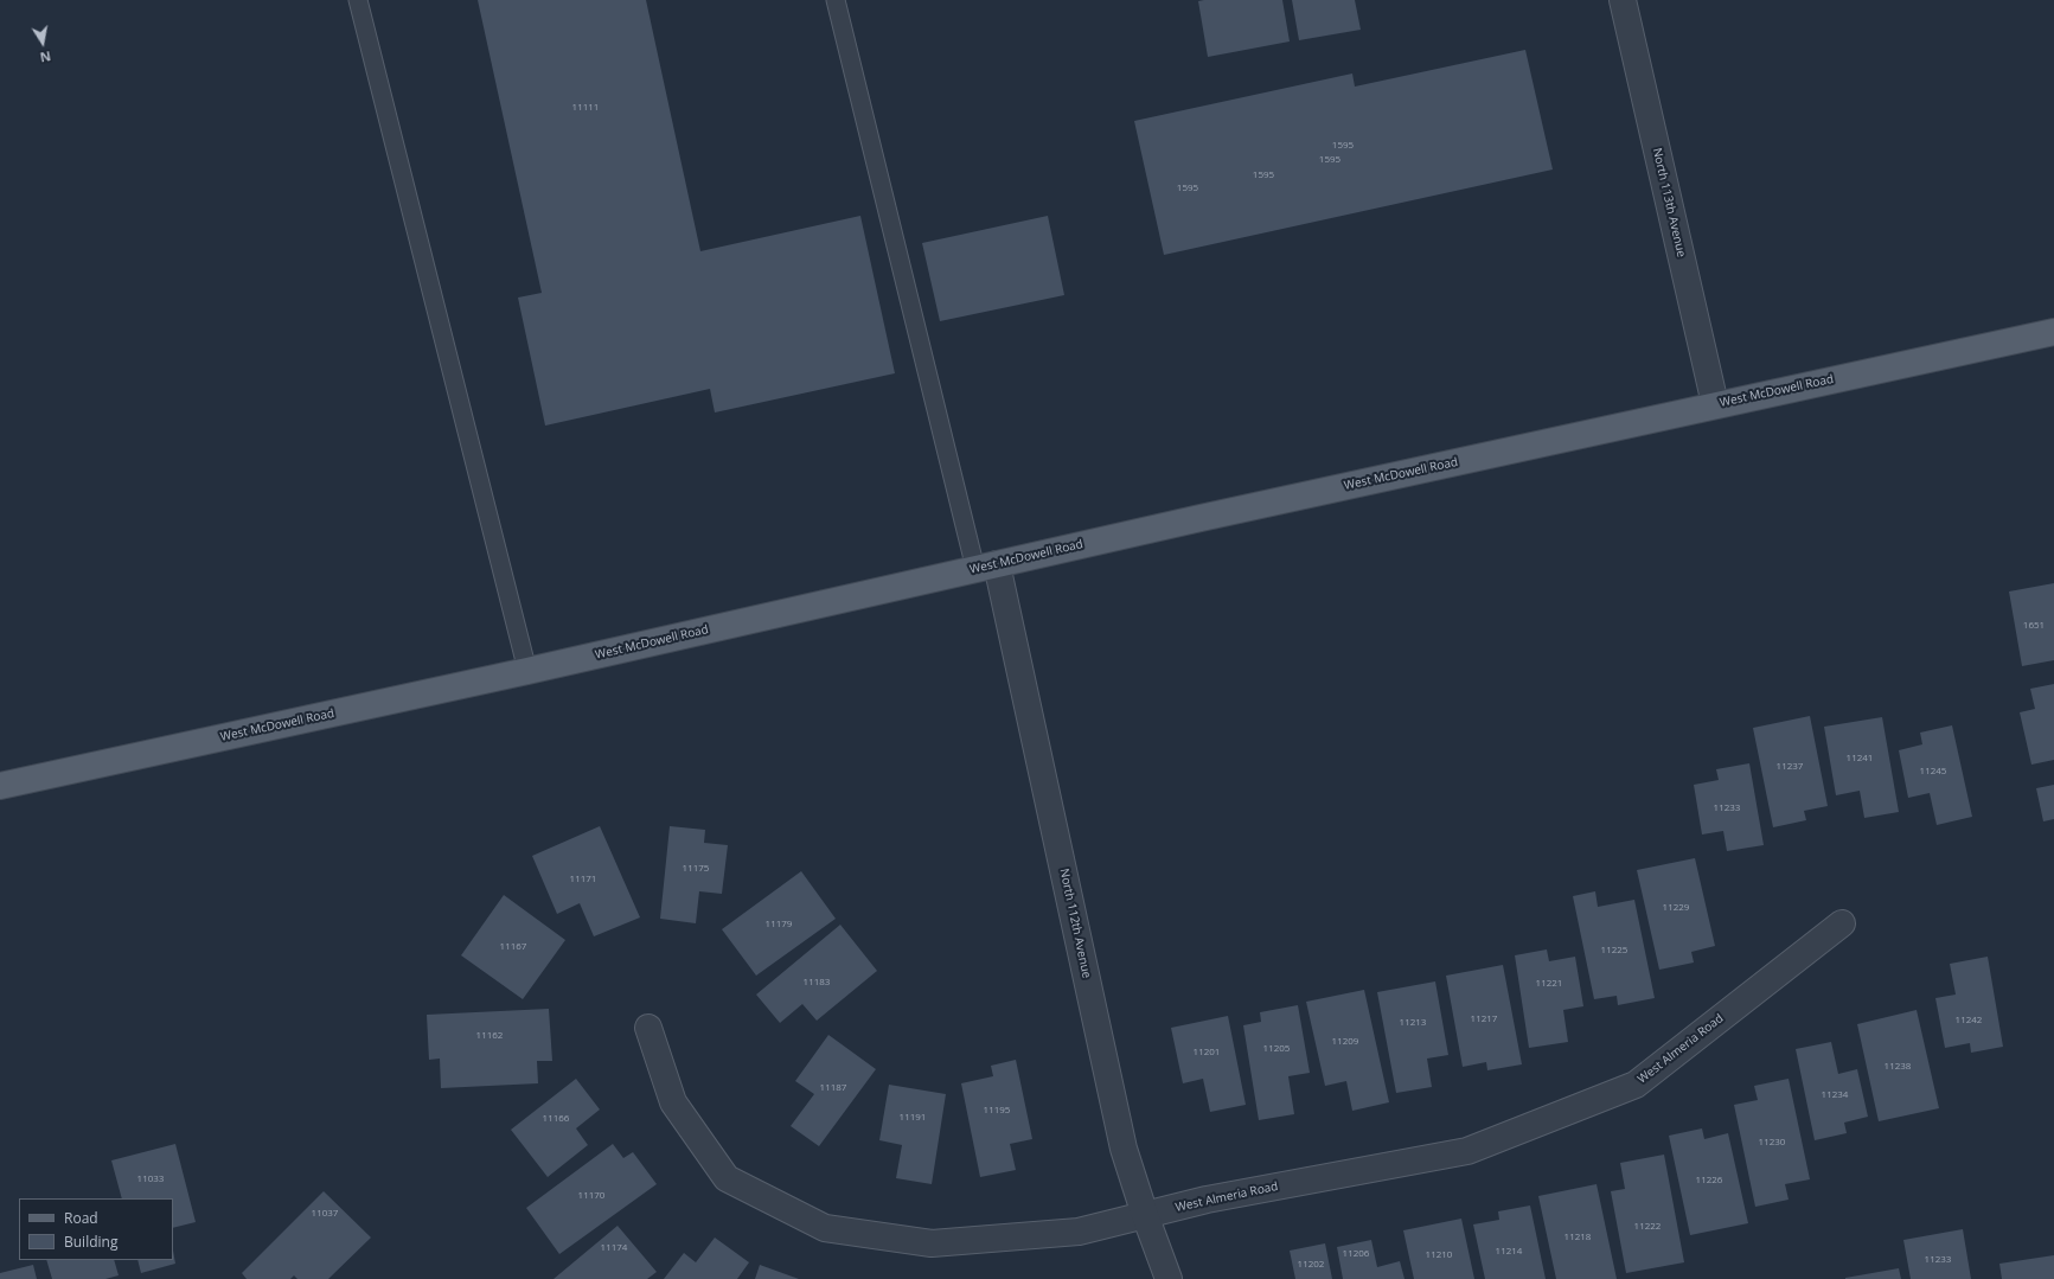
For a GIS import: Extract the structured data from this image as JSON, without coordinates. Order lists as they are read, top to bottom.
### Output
{
  "streets": {
    "main road": ["West McDowell Road"],
    "street": ["North 113th Avenue", "North 112th Avenue", "West Almeria Road"]
  },
  "crossings": [
    ["North 113th Avenue", "West McDowell Road"],
    ["West McDowell Road", "North 112th Avenue"],
    ["North 112th Avenue", "West Almeria Road"]
  ],
  "house_numbers": [
    "11111",
    "1595",
    "1595",
    "1595",
    "1595",
    "1651",
    "11241",
    "11237",
    "11245",
    "11233",
    "11175",
    "11171",
    "11229",
    "11179",
    "11167",
    "11225",
    "11183",
    "11221",
    "11217",
    "11242",
    "11213",
    "11162",
    "11209",
    "11205",
    "11201",
    "11238",
    "11187",
    "11234",
    "11195",
    "11191",
    "11166",
    "11230",
    "11033",
    "11226",
    "11170",
    "11037",
    "11222",
    "11218",
    "11174",
    "11214",
    "11206",
    "11210",
    "11233",
    "11202"
  ],
  "legend": ["Road", "Building"],
  "north": "bottom"
}
